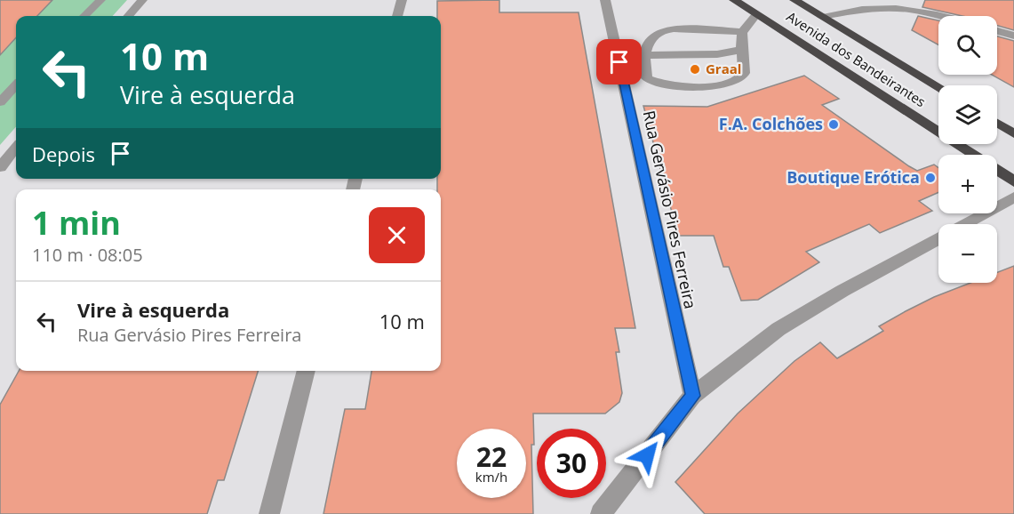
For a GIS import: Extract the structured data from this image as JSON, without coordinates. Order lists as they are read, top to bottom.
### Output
{
  "streets": {
    "highway": ["Avenida dos Bandeirantes"],
    "street": ["Rua Gervásio Pires Ferreira"]
  },
  "places": ["Graal", "F.A. Colchões", "Boutique Erótica"],
  "page": {
    "map_buttons": ["+", "−"],
    "turn": ["10 m", "Vire à esquerda"],
    "then": "Depois",
    "heading": ["1 min", "110 m · 08:05"],
    "list": [
      {
        "name": "Vire à esquerda",
        "note": "Rua Gervásio Pires Ferreira",
        "value": "10 m"
      }
    ],
    "speed": "22 km/h",
    "limit": "30"
  }
}
